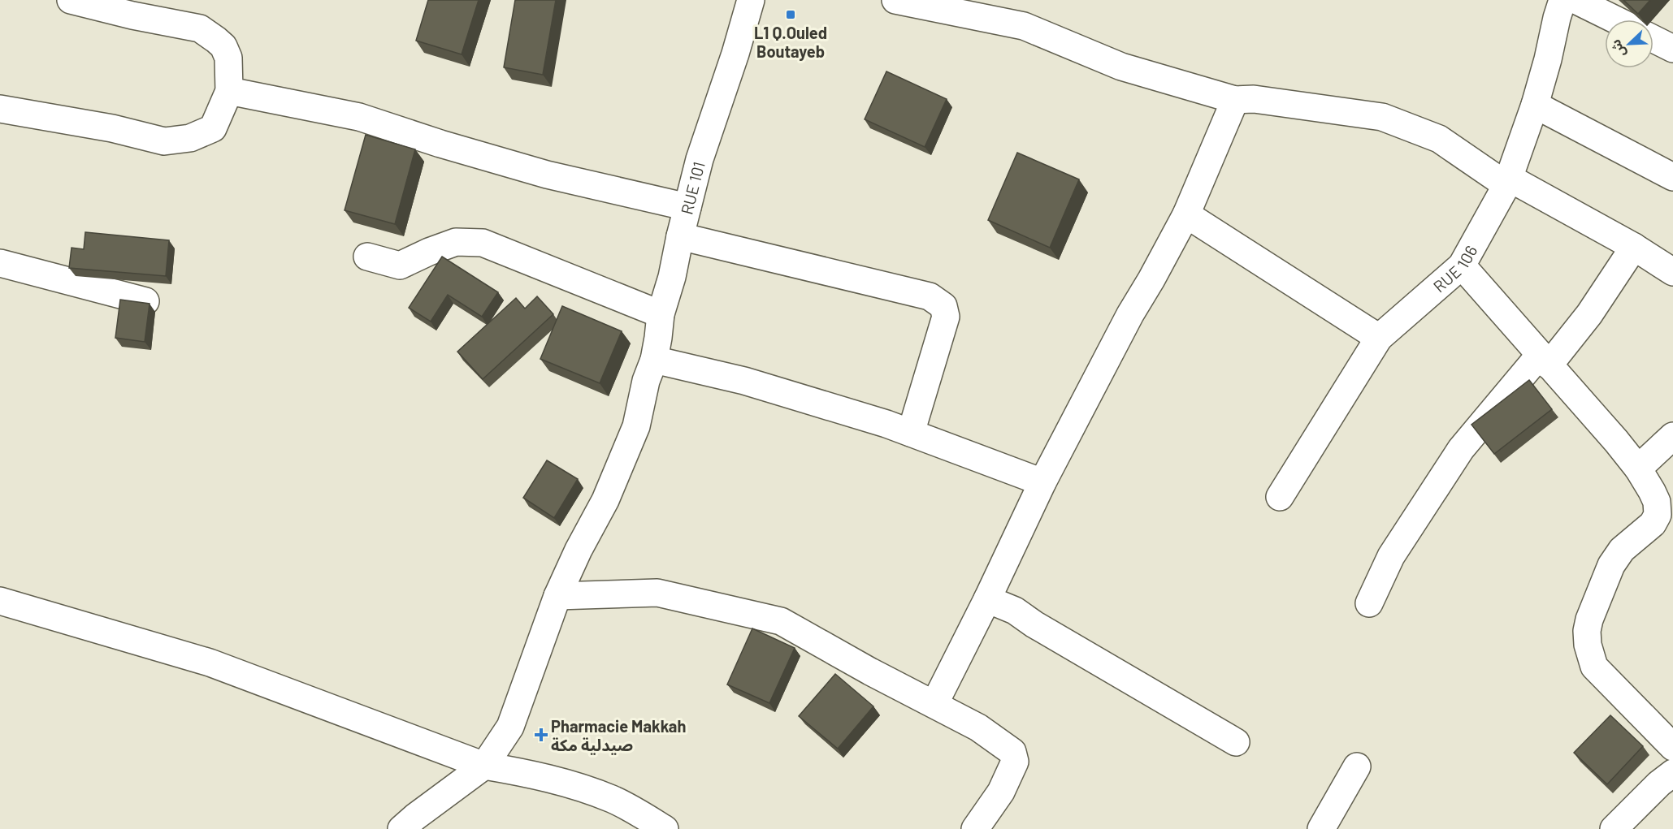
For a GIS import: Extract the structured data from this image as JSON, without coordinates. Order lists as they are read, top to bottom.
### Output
{
  "streets": {
    "street": ["RUE 101", "RUE 106"]
  },
  "places": {
    "transit": ["L1 Q.Ouled Boutayeb"],
    "health": ["Pharmacie Makkah صيدلية مكة"]
  },
  "north": "bottom left"
}
